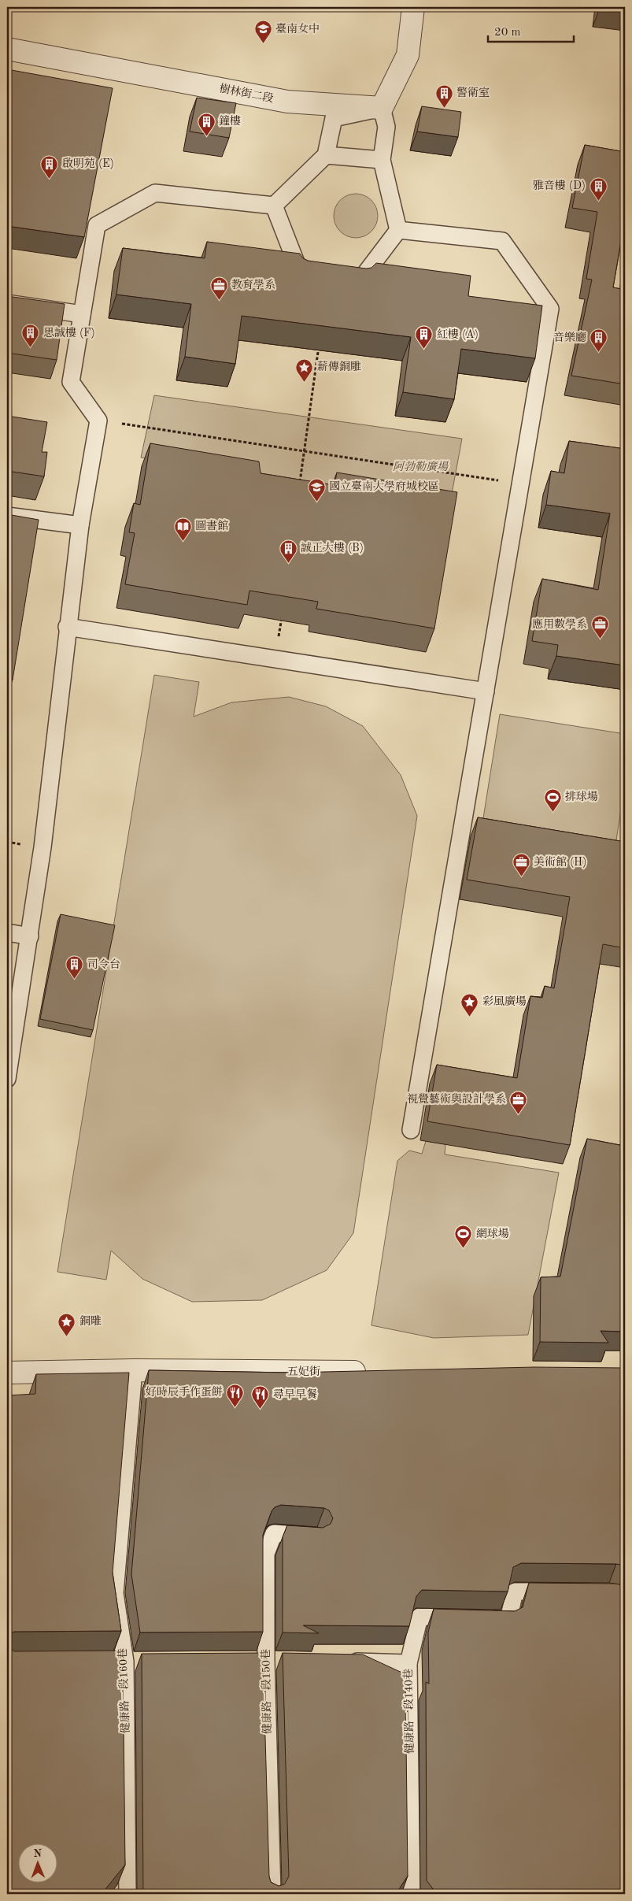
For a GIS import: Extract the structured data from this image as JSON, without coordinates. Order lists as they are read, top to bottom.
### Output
{
  "streets": {
    "street": ["樹林街二段", "五妃街"],
    "lane": ["健康路一段160巷", "健康路一段150巷", "健康路一段140巷"]
  },
  "crossings": [
    ["五妃街", "健康路一段160巷"]
  ],
  "parks": ["阿勃勒廣場"],
  "places": {
    "school or university": ["臺南女中", "國立臺南大學府城校區"],
    "building": [
      "警衛室",
      "鐘樓",
      "啟明苑 (E)",
      "雅音樓 (D)",
      "思誠樓 (F)",
      "紅樓 (A)",
      "音樂廳",
      "誠正大樓 (B)",
      "司令台"
    ],
    "office": [
      "教育學系",
      "應用數學系",
      "美術館 (H)",
      "視覺藝術與設計學系"
    ],
    "place": ["薪傳銅雕", "彩風廣場", "銅雕"],
    "library": ["圖書館"],
    "sports": ["排球場", "網球場"],
    "restaurant": ["好時辰手作蛋餅", "尋早早餐"]
  },
  "scale_bar": "20 m",
  "north": "top"
}
